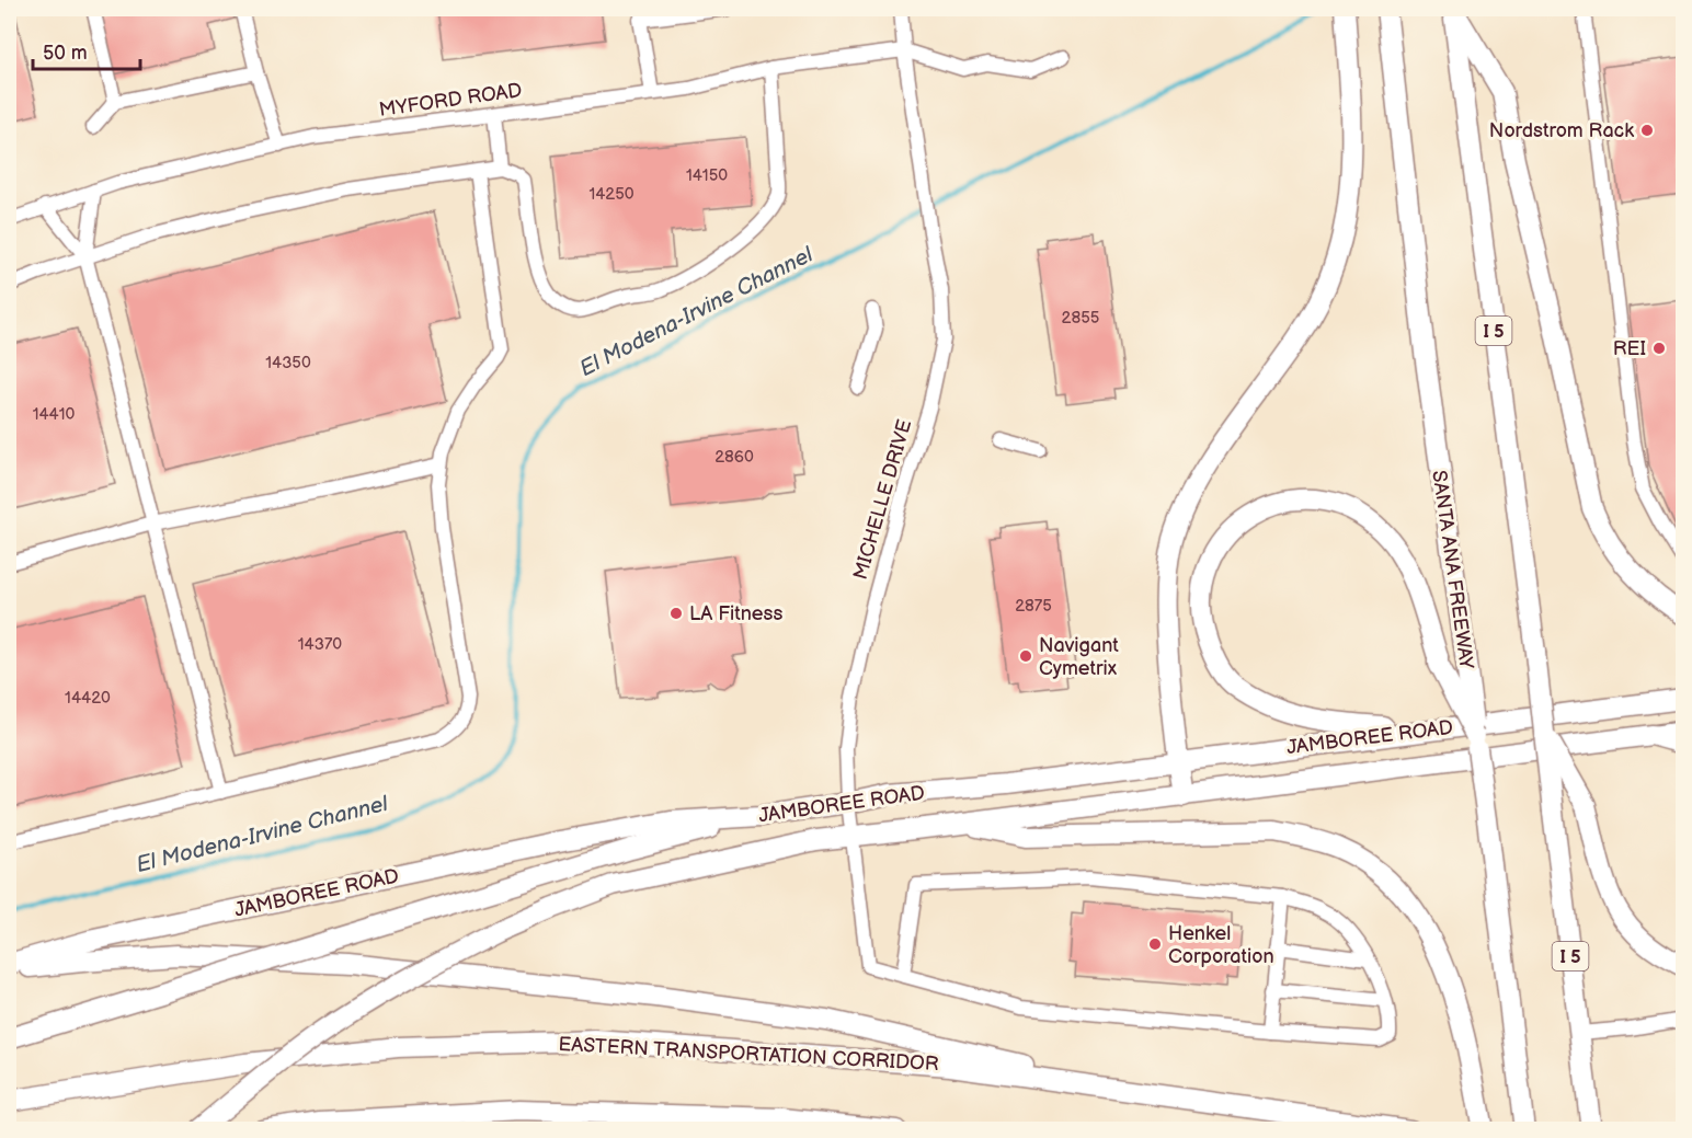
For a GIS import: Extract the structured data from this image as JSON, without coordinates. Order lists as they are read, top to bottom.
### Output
{
  "streets": {
    "highway": [
      "I 5",
      "SANTA ANA FREEWAY",
      "JAMBOREE ROAD",
      "EASTERN TRANSPORTATION CORRIDOR"
    ],
    "street": ["MYFORD ROAD", "MICHELLE DRIVE"]
  },
  "crossings": [
    ["MYFORD ROAD", "MICHELLE DRIVE"],
    ["MICHELLE DRIVE", "JAMBOREE ROAD"]
  ],
  "water": ["El Modena-Irvine Channel"],
  "places": [
    "Nordstrom Rack",
    "REI",
    "LA Fitness",
    "Navigant Cymetrix",
    "Henkel Corporation"
  ],
  "house_numbers": [
    "14150",
    "14250",
    "2855",
    "14350",
    "14410",
    "2860",
    "2875",
    "14370",
    "14420"
  ],
  "scale_bar": "50 m"
}
